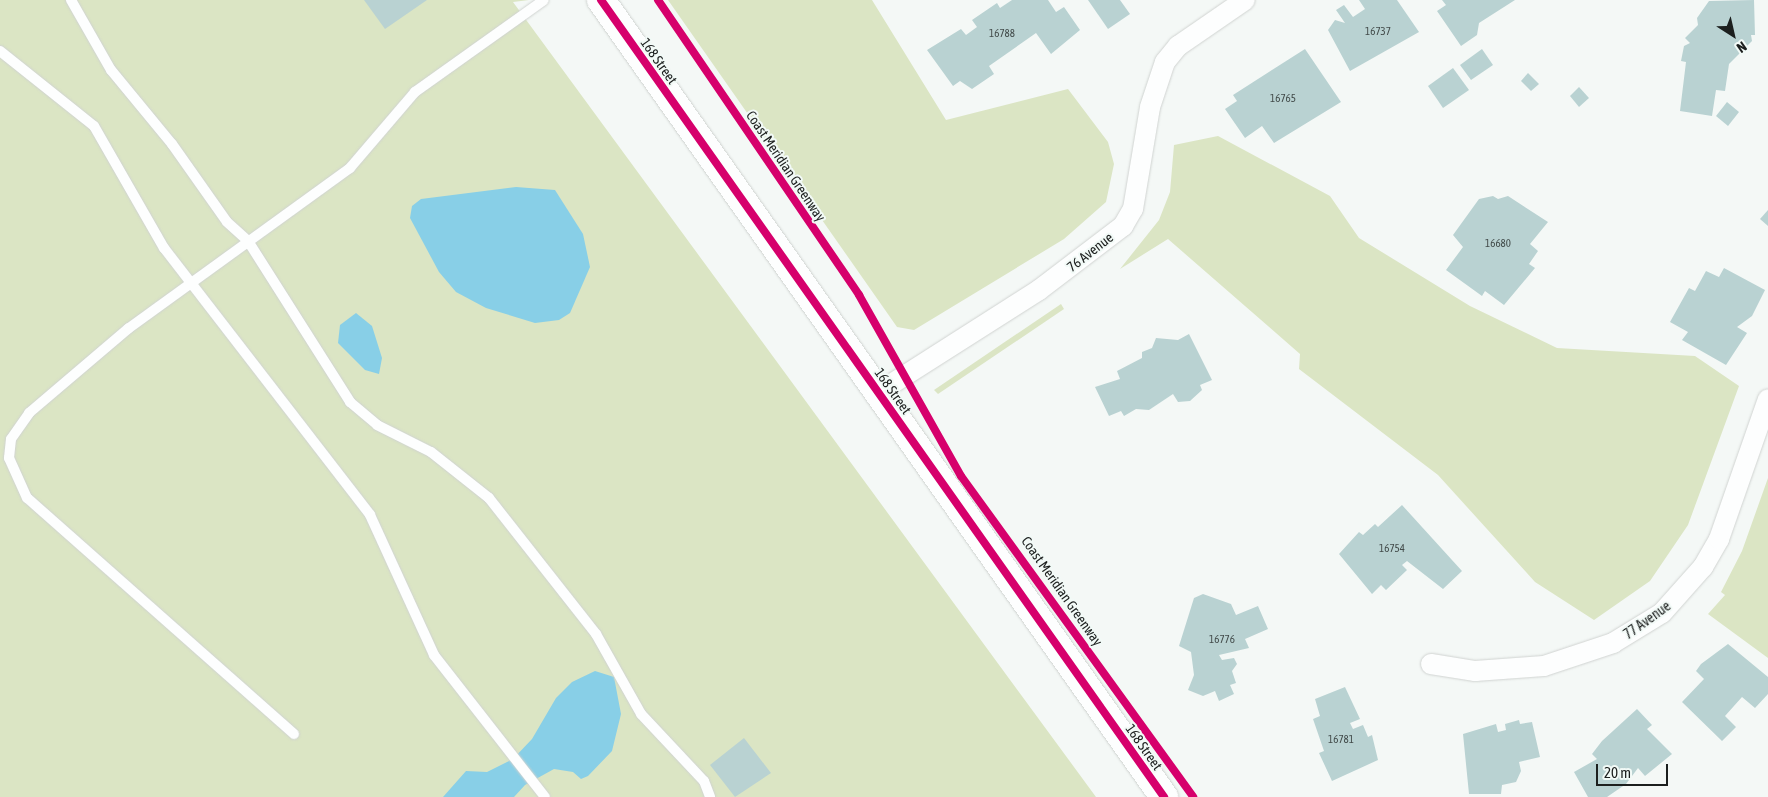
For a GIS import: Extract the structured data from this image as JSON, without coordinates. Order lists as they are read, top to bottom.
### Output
{
  "streets": {
    "main road": ["168 Street"],
    "street": ["76 Avenue", "77 Avenue"],
    "cycle path": ["Coast Meridian Greenway"]
  },
  "crossings": [
    ["168 Street", "76 Avenue"]
  ],
  "house_numbers": [
    "16737",
    "16788",
    "16765",
    "16680",
    "16754",
    "16776",
    "16781"
  ],
  "scale_bar": "20 m",
  "north": "bottom right"
}
